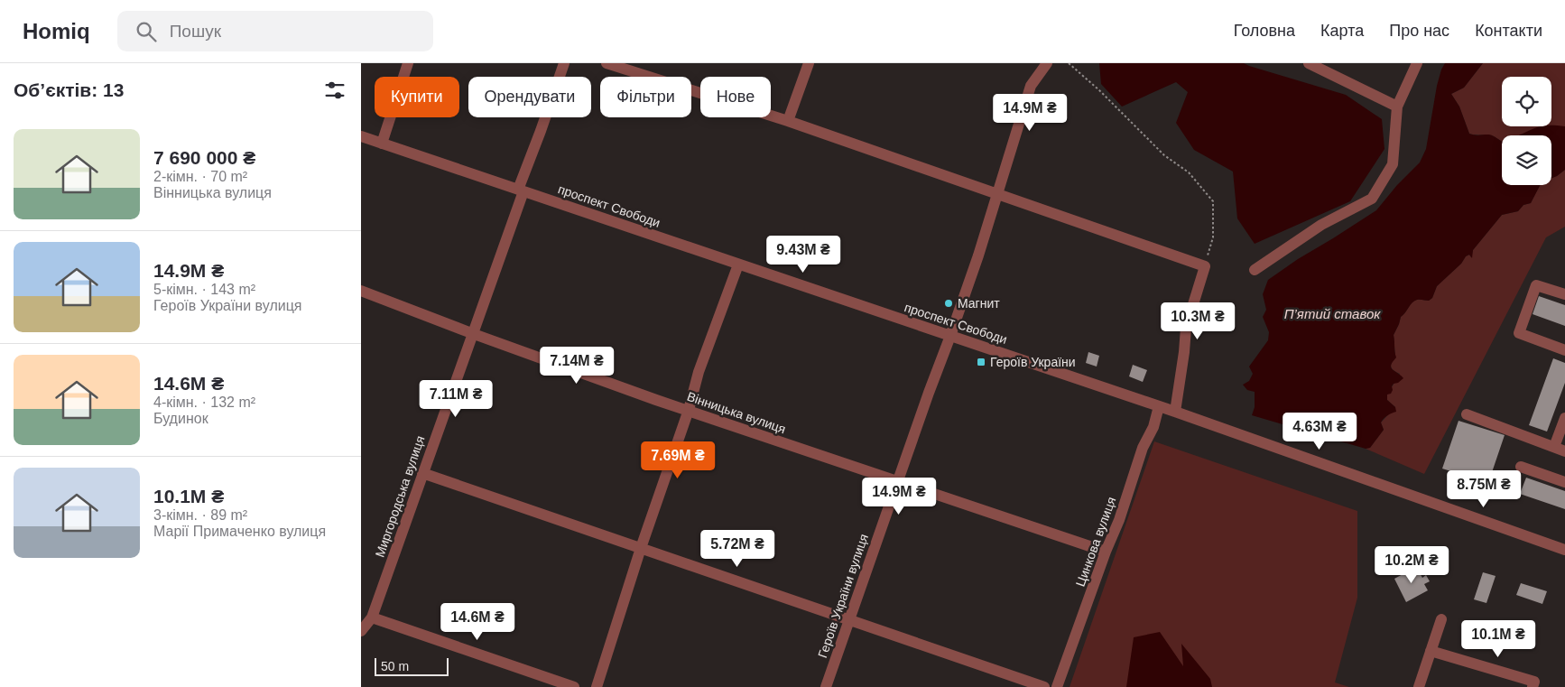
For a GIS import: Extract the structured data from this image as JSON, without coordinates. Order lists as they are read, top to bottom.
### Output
{
  "streets": {
    "street": [
      "проспект Свободи",
      "Вінницька вулиця",
      "Миргородська вулиця",
      "Цинкова вулиця",
      "Героїв України вулиця"
    ]
  },
  "crossings": [
    ["проспект Свободи", "Миргородська вулиця"],
    ["проспект Свободи", "Цинкова вулиця"],
    ["проспект Свободи", "Героїв України вулиця"],
    ["Вінницька вулиця", "Миргородська вулиця"],
    ["Вінницька вулиця", "Цинкова вулиця"],
    ["Вінницька вулиця", "Героїв України вулиця"]
  ],
  "water": ["П’ятий ставок"],
  "places": {
    "other": ["Магнит"],
    "transit": ["Героїв України"]
  },
  "scale_bar": "50 m",
  "page": {
    "header": "Homiq",
    "search": "Пошук",
    "nav": [
      "Головна",
      "Карта",
      "Про нас",
      "Контакти"
    ],
    "heading": "Об’єктів: 13",
    "chip": [
      "Купити",
      "Орендувати",
      "Фільтри",
      "Нове"
    ],
    "price": [
      "14.9M ₴",
      "9.43M ₴",
      "10.3M ₴",
      "7.14M ₴",
      "7.11M ₴",
      "4.63M ₴",
      "7.69M ₴",
      "8.75M ₴",
      "14.9M ₴",
      "5.72M ₴",
      "10.2M ₴",
      "14.6M ₴",
      "10.1M ₴"
    ],
    "list": [
      {
        "name": "7 690 000 ₴",
        "note": "2-кімн. · 70 m² · Вінницька вулиця"
      },
      {
        "name": "14.9M ₴",
        "note": "5-кімн. · 143 m² · Героїв України вулиця"
      },
      {
        "name": "14.6M ₴",
        "note": "4-кімн. · 132 m² · Будинок"
      },
      {
        "name": "10.1M ₴",
        "note": "3-кімн. · 89 m² · Марії Примаченко вулиця"
      }
    ],
    "scale": "50 m"
  }
}
